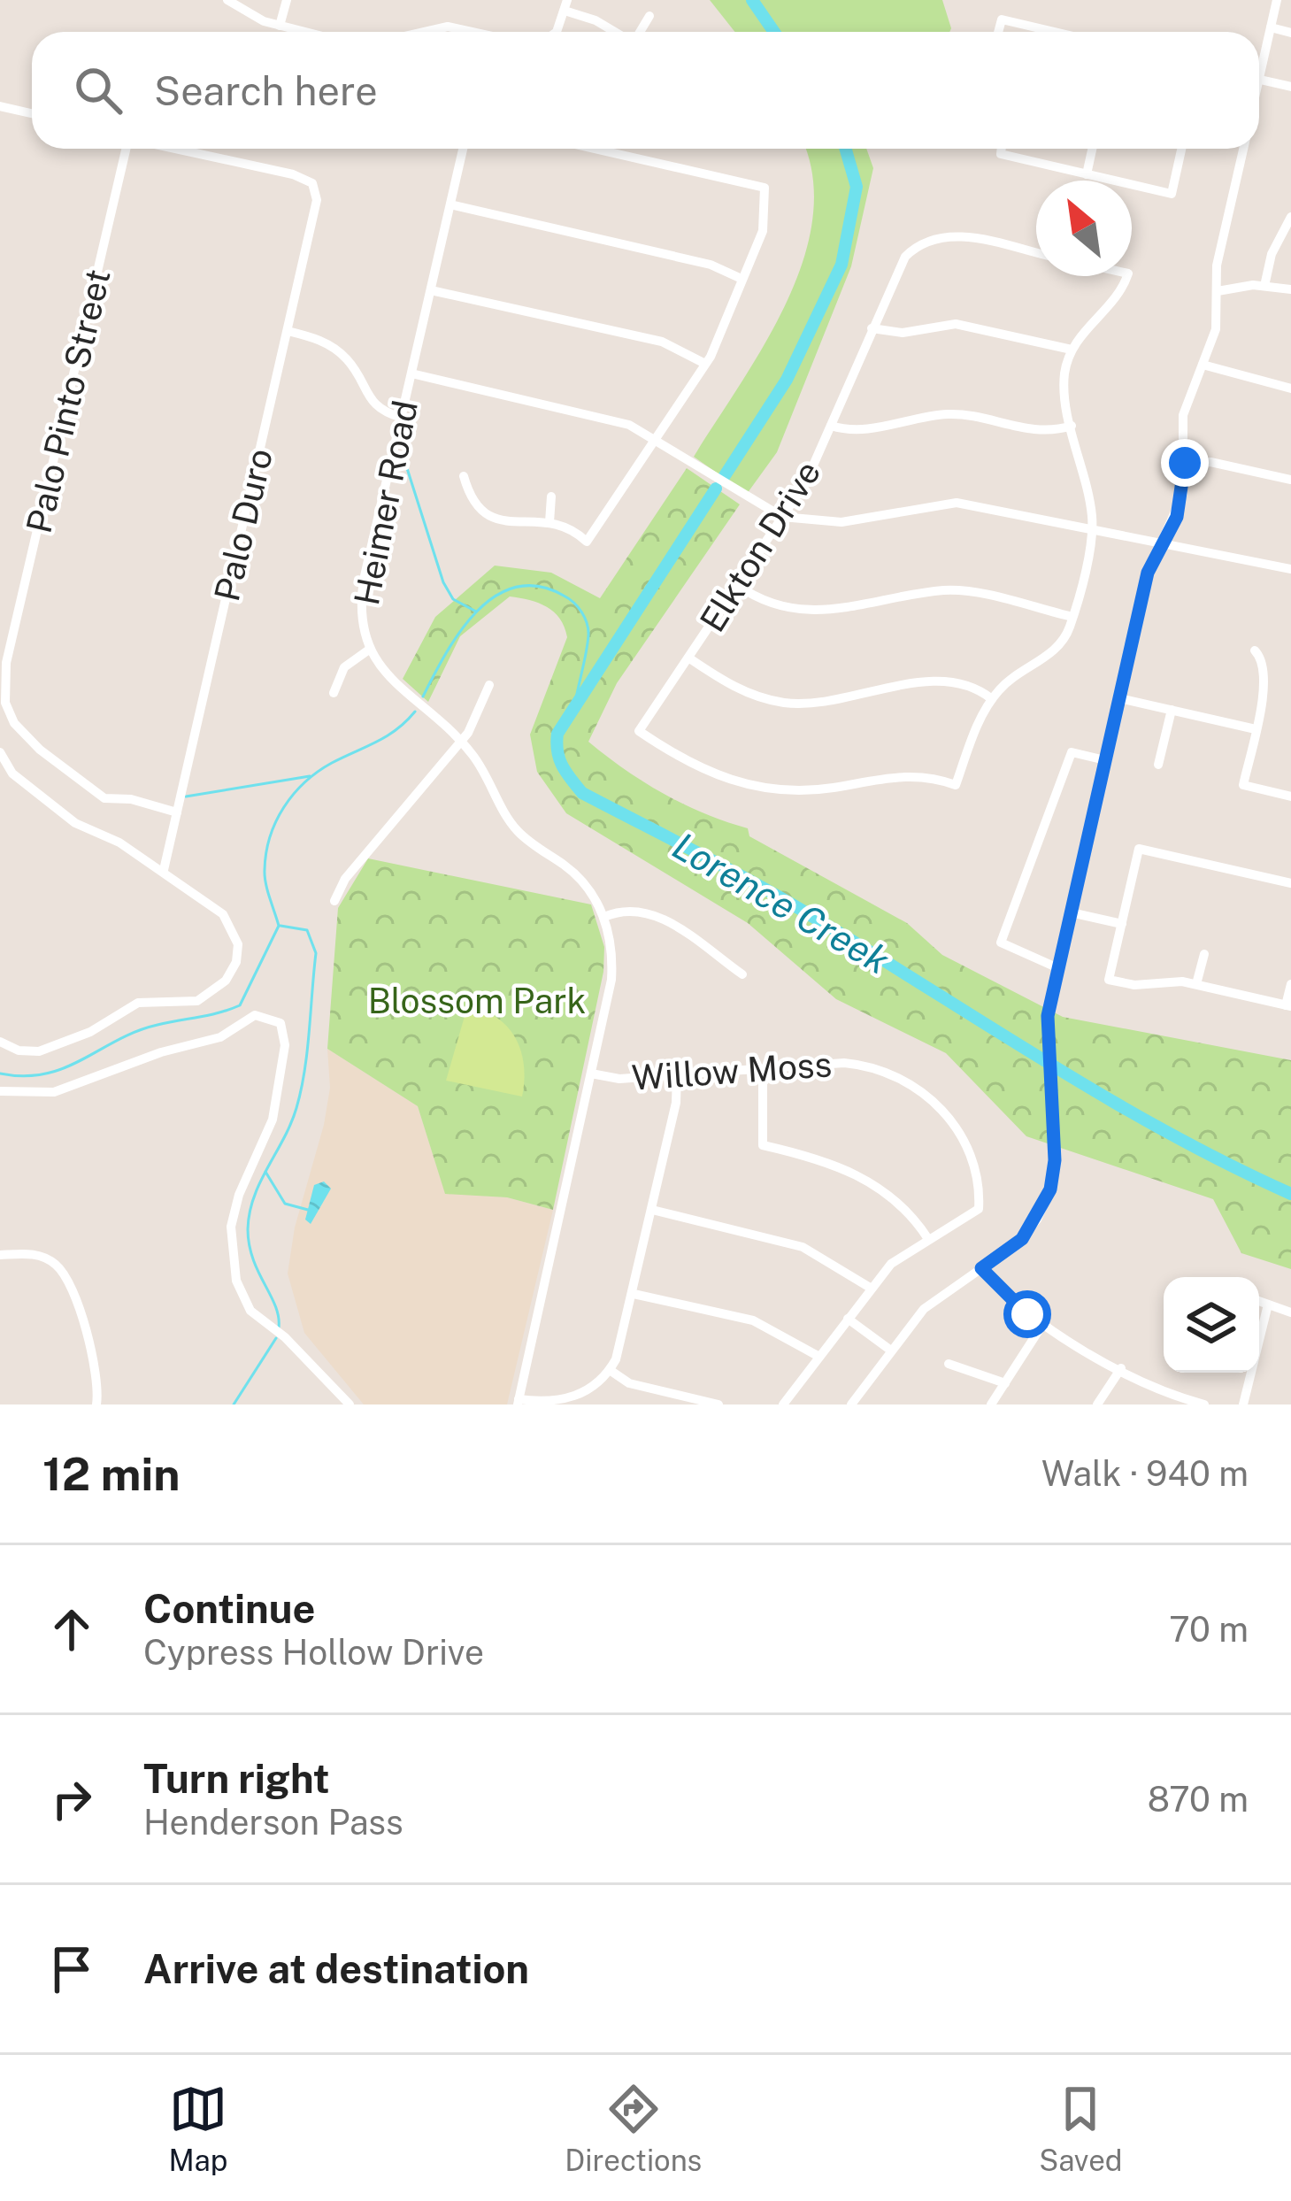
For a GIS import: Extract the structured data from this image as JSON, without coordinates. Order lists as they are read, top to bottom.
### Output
{
  "streets": {
    "street": [
      "Palo Pinto Street",
      "Heimer Road",
      "Palo Duro",
      "Elkton Drive",
      "Willow Moss"
    ]
  },
  "crossings": [
    ["Heimer Road", "Willow Moss"]
  ],
  "water": ["Lorence Creek"],
  "parks": ["Blossom Park"],
  "north": "top left",
  "page": {
    "search": "Search here",
    "heading": ["12 min", "Walk · 940 m"],
    "list": [
      ["Continue", "Cypress Hollow Drive", "70 m"],
      ["Turn right", "Henderson Pass", "870 m"],
      "Arrive at destination"
    ],
    "nav": ["Map", "Directions", "Saved"]
  }
}
